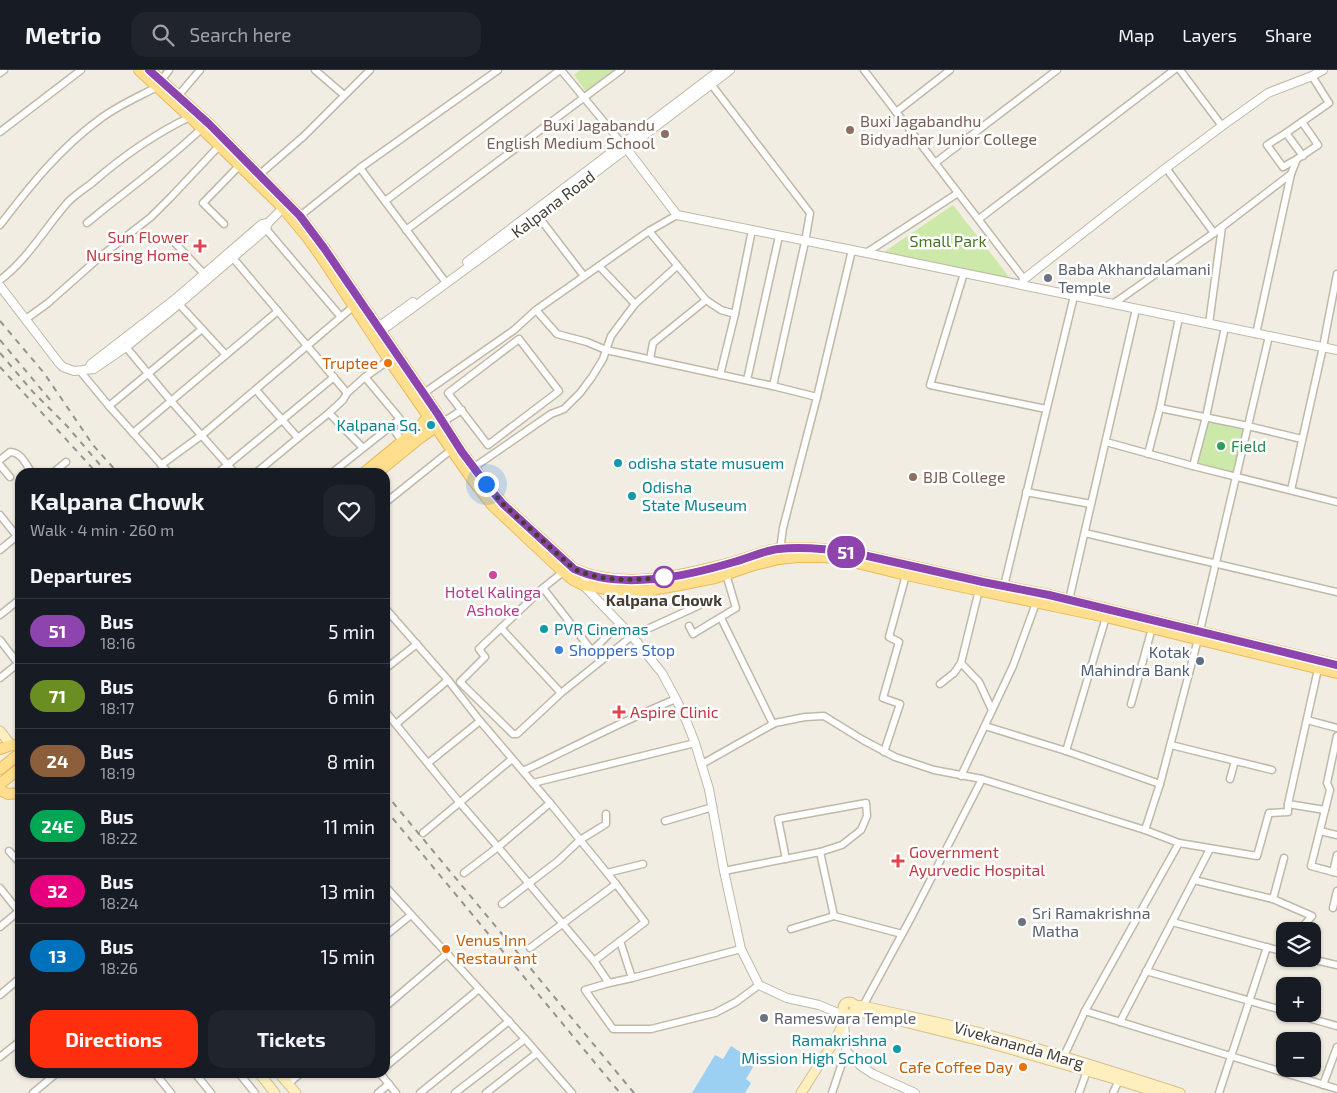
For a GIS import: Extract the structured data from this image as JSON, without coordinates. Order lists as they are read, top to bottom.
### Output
{
  "streets": {
    "main road": ["Vivekananda Marg"],
    "street": ["Kalpana Road"]
  },
  "parks": ["Small Park"],
  "places": {
    "other": [
      "Buxi Jagabandhu Bidyadhar Junior College",
      "Buxi Jagabandu English Medium School",
      "Baba Akhandalamani Temple",
      "Truptee",
      "Kalpana Sq.",
      "Field",
      "odisha state musuem",
      "BJB College",
      "Odisha State Museum",
      "Hotel Kalinga Ashoke",
      "Kalpana Chowk",
      "PVR Cinemas",
      "Shoppers Stop",
      "Kotak Mahindra Bank",
      "Sri Ramakrishna Matha",
      "Venus Inn Restaurant",
      "Rameswara Temple",
      "Ramakrishna Mission High School",
      "Cafe Coffee Day"
    ],
    "health": ["Sun Flower Nursing Home", "Aspire Clinic", "Government Ayurvedic Hospital"]
  },
  "lines": ["bus line 51"],
  "page": {
    "header": "Metrio",
    "search": "Search here",
    "nav": ["Map", "Layers", "Share"],
    "on_map": "51",
    "heading": [
      ["Kalpana Chowk", "Walk · 4 min · 260 m"],
      "Departures"
    ],
    "list": [
      {
        "mark": "51",
        "name": "Bus",
        "note": "18:16",
        "value": "5 min"
      },
      {
        "mark": "71",
        "name": "Bus",
        "note": "18:17",
        "value": "6 min"
      },
      {
        "mark": "24",
        "name": "Bus",
        "note": "18:19",
        "value": "8 min"
      },
      {
        "mark": "24E",
        "name": "Bus",
        "note": "18:22",
        "value": "11 min"
      },
      {
        "mark": "32",
        "name": "Bus",
        "note": "18:24",
        "value": "13 min"
      },
      {
        "mark": "13",
        "name": "Bus",
        "note": "18:26",
        "value": "15 min"
      }
    ],
    "map_buttons": ["+", "−"],
    "buttons": ["Directions", "Tickets"]
  }
}
